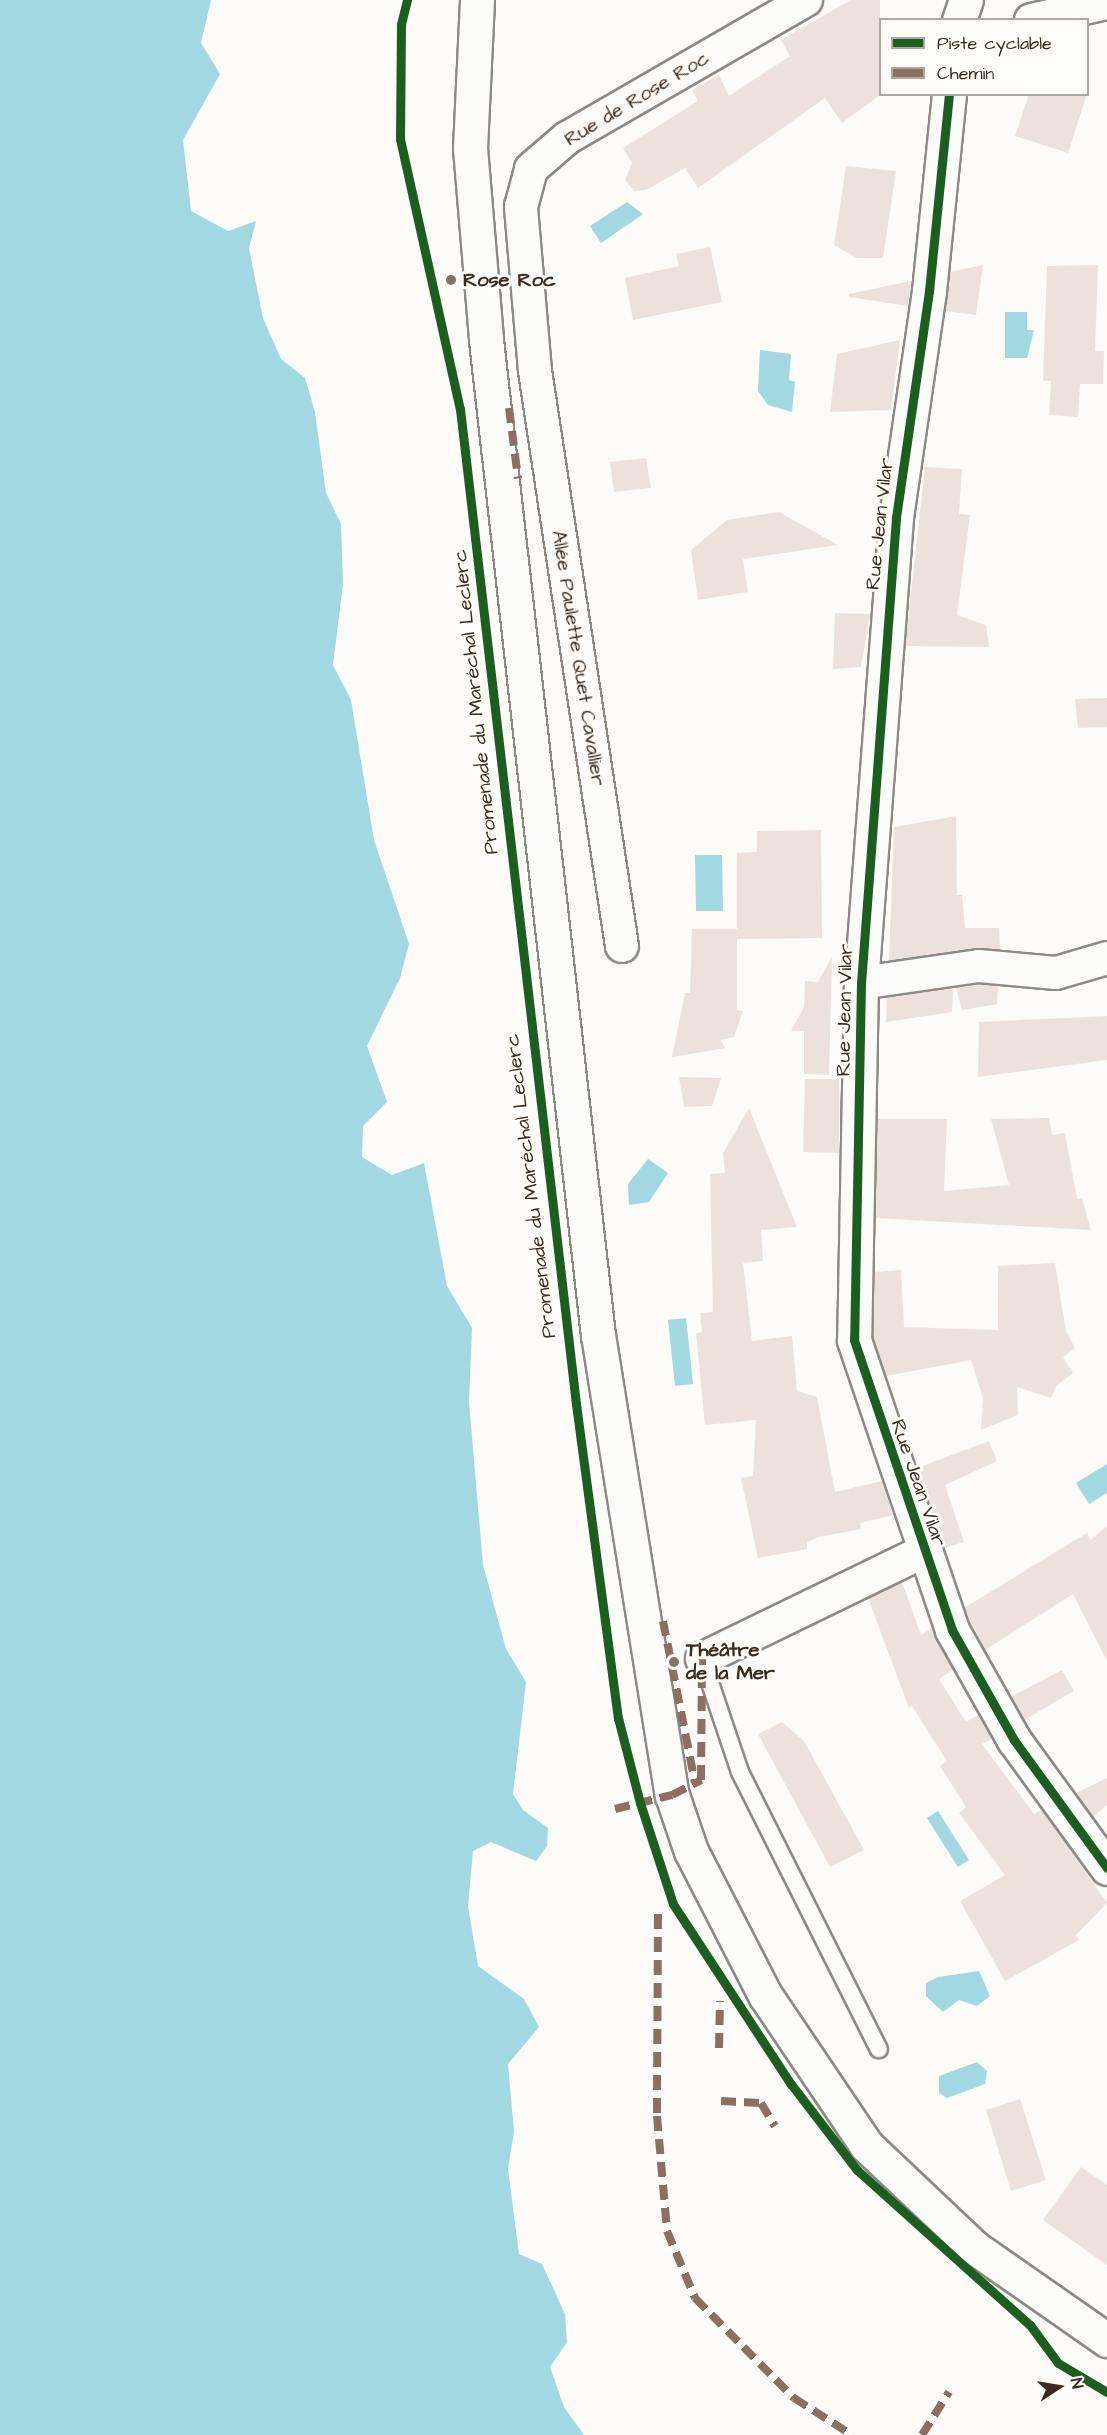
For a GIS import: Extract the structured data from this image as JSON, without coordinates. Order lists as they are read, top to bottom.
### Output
{
  "streets": {
    "main road": ["Rue Jean Vilar"],
    "street": ["Rue de Rose Roc", "Allée Paulette Quet Cavallier"],
    "cycle path": ["Promenade du Maréchal Leclerc"]
  },
  "crossings": [
    ["Rue de Rose Roc", "Allée Paulette Quet Cavallier"]
  ],
  "places": ["Rose Roc", "Théâtre de la Mer"],
  "legend": ["Piste cyclable", "Chemin"],
  "north": "right"
}
